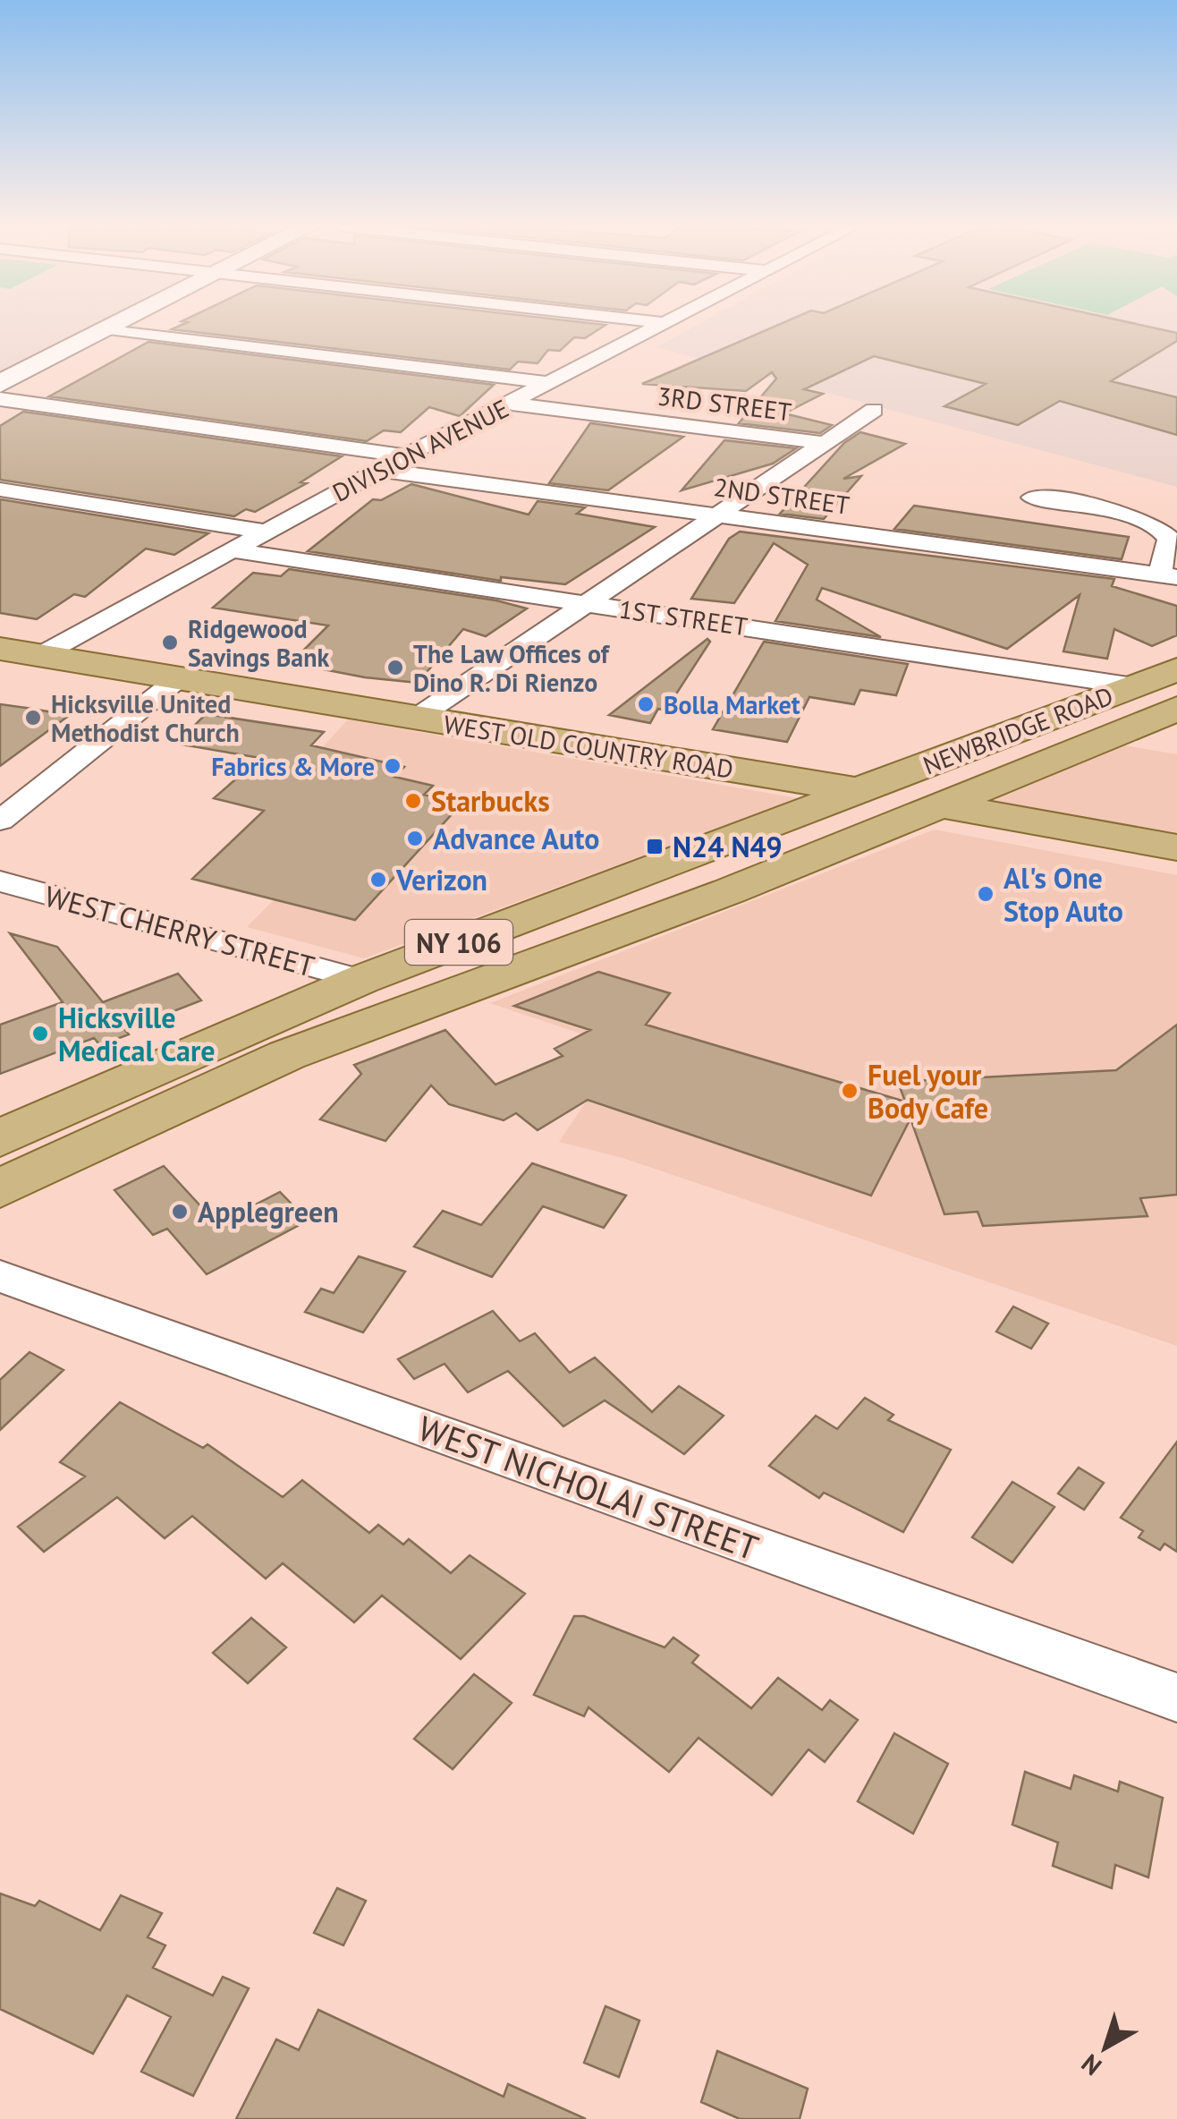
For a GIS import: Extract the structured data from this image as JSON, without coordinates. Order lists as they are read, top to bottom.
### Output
{
  "streets": {
    "main road": ["NEWBRIDGE ROAD", "WEST OLD COUNTRY ROAD", "NY 106"],
    "street": [
      "3RD STREET",
      "DIVISION AVENUE",
      "2ND STREET",
      "1ST STREET",
      "WEST CHERRY STREET",
      "WEST NICHOLAI STREET"
    ]
  },
  "crossings": [
    ["3RD STREET", "DIVISION AVENUE"],
    ["DIVISION AVENUE", "2ND STREET"],
    ["DIVISION AVENUE", "1ST STREET"],
    ["DIVISION AVENUE", "WEST OLD COUNTRY ROAD"],
    ["1ST STREET", "NEWBRIDGE ROAD"],
    ["NEWBRIDGE ROAD", "WEST OLD COUNTRY ROAD"],
    ["NEWBRIDGE ROAD", "NY 106"],
    ["WEST OLD COUNTRY ROAD", "NY 106"],
    ["WEST CHERRY STREET", "NY 106"]
  ],
  "places": {
    "other": [
      "Ridgewood Savings Bank",
      "The Law Offices of Dino R. Di Rienzo",
      "Bolla Market",
      "Hicksville United Methodist Church",
      "Fabrics & More",
      "Starbucks",
      "Advance Auto",
      "Verizon",
      "Al's One Stop Auto",
      "Hicksville Medical Care",
      "Fuel your Body Cafe",
      "Applegreen"
    ],
    "transit": ["N24 N49"]
  },
  "north": "bottom left"
}
